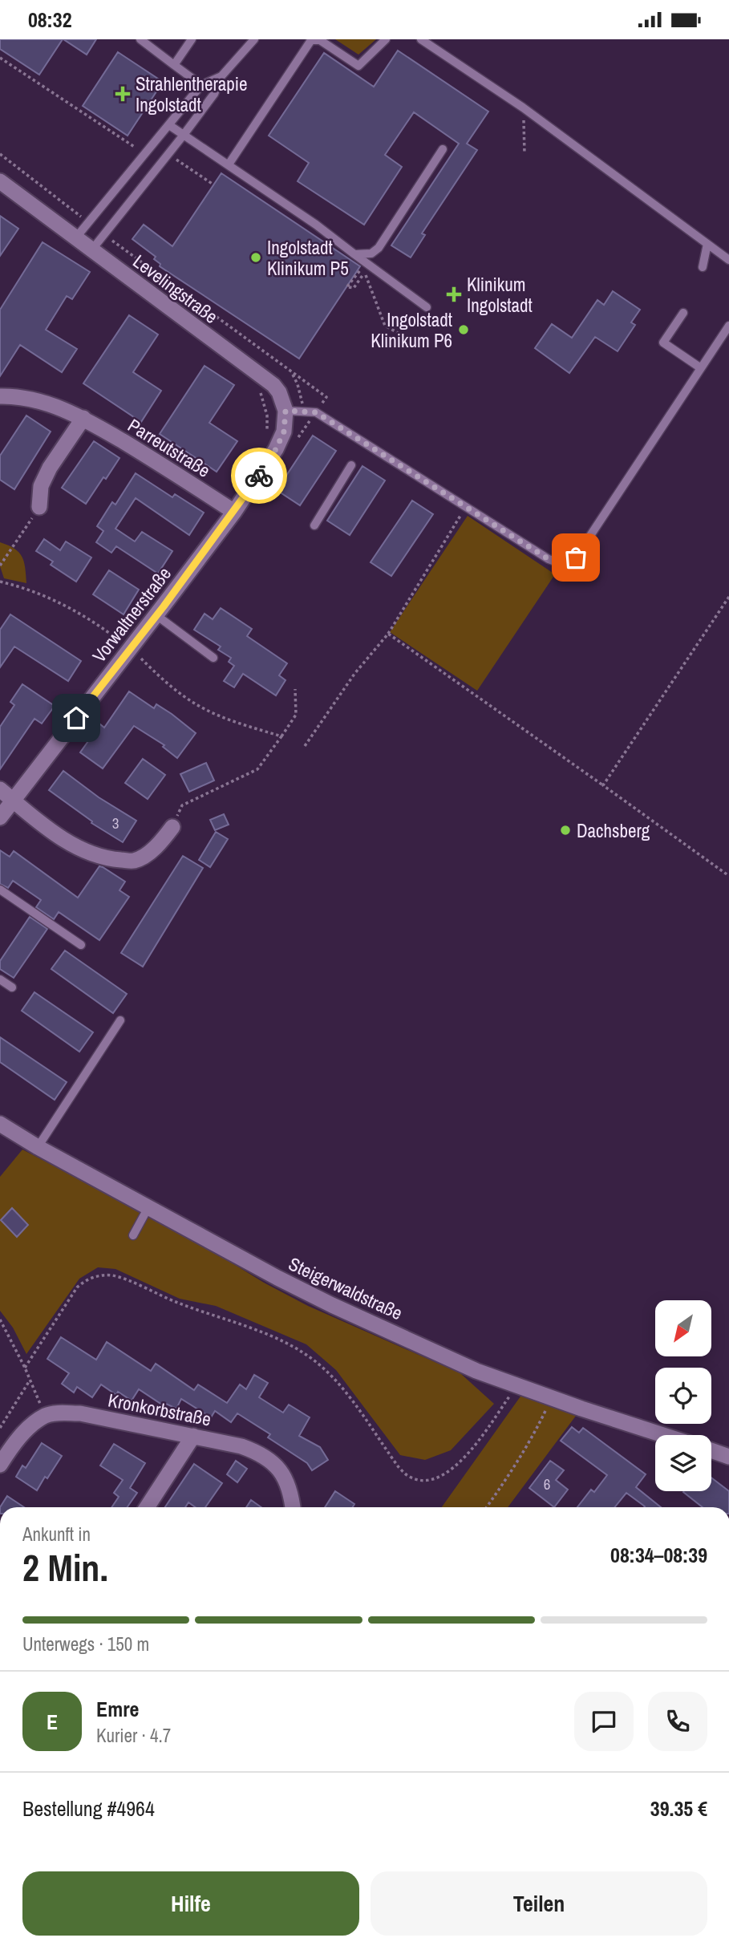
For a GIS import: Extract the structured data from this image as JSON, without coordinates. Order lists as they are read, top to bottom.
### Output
{
  "streets": {
    "street": [
      "Levelingstraße",
      "Parreutstraße",
      "Vorwaltnerstraße",
      "Steigerwaldstraße",
      "Kronkorbstraße"
    ]
  },
  "crossings": [
    ["Parreutstraße", "Vorwaltnerstraße"]
  ],
  "places": {
    "health": ["Strahlentherapie Ingolstadt", "Klinikum Ingolstadt"],
    "other": ["Ingolstadt Klinikum P5", "Ingolstadt Klinikum P6", "Dachsberg"]
  },
  "house_numbers": ["3", "6"],
  "north": "bottom left",
  "page": {
    "status": "08:32",
    "heading": ["2 Min.", "Ankunft in", "08:34–08:39"],
    "panel": [
      "Emre",
      "Kurier · 4.7",
      "Bestellung #4964",
      "39.35 €"
    ],
    "bar": "Unterwegs · 150 m",
    "round": "E",
    "buttons": ["Hilfe", "Teilen"]
  }
}
